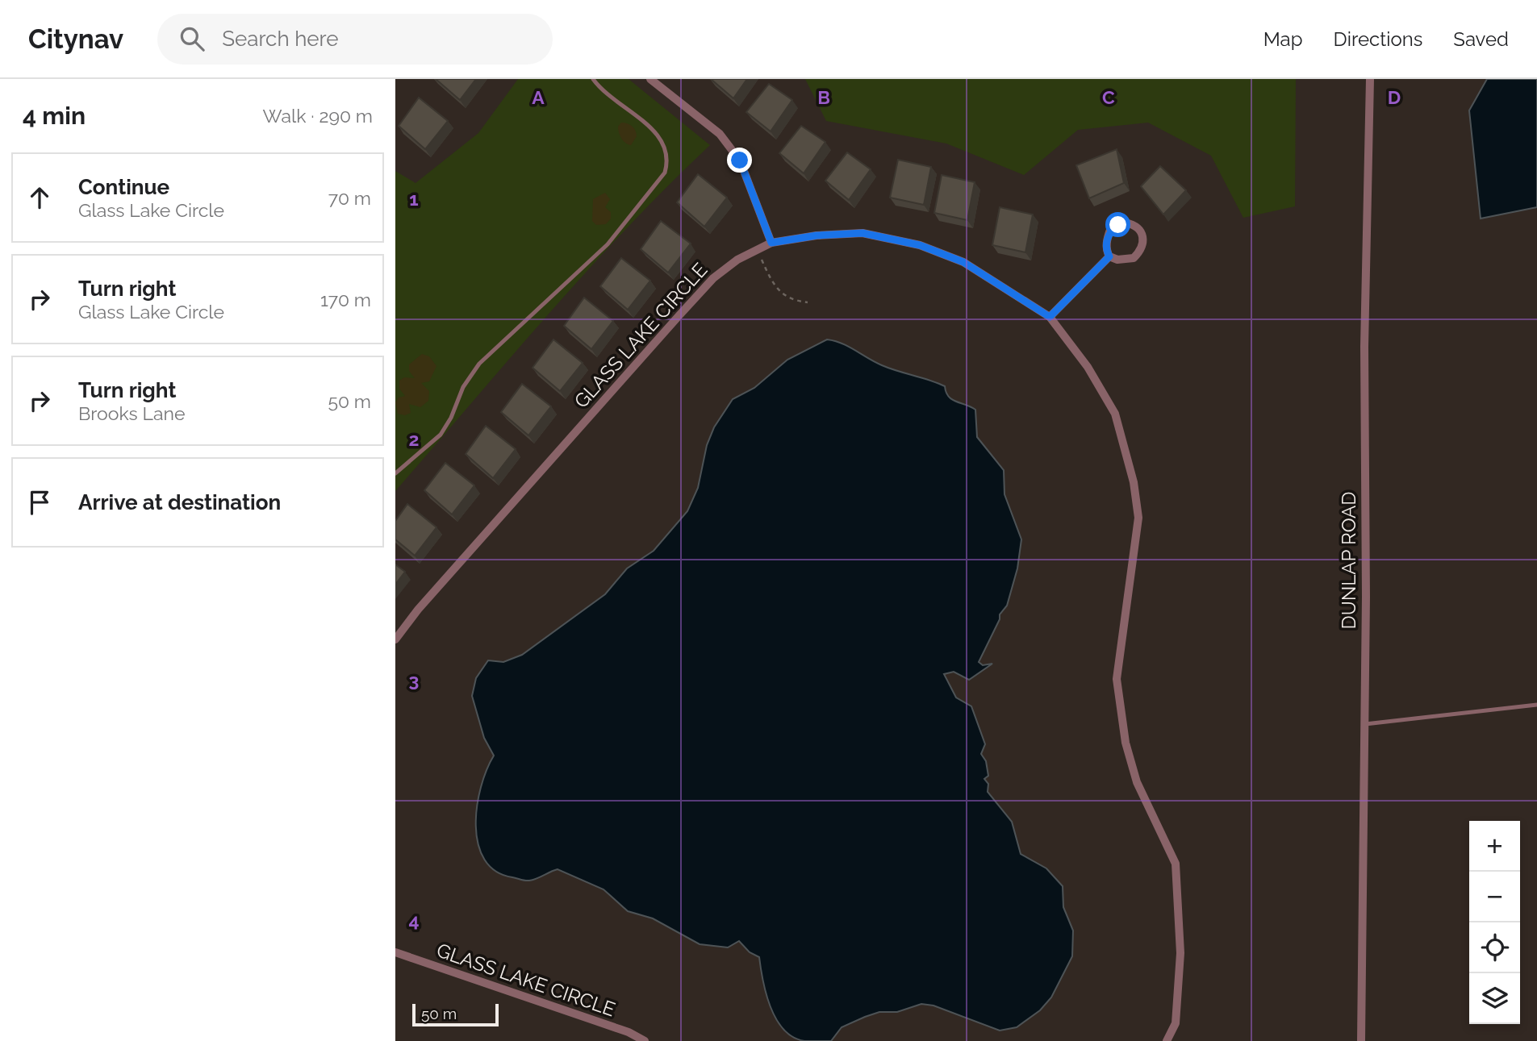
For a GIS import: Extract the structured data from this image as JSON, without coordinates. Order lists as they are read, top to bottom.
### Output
{
  "streets": {
    "street": ["GLASS LAKE CIRCLE", "DUNLAP ROAD"]
  },
  "scale_bar": "50 m",
  "page": {
    "header": "Citynav",
    "search": "Search here",
    "nav": ["Map", "Directions", "Saved"],
    "heading": ["4 min", "Walk · 290 m"],
    "list": [
      ["Continue", "Glass Lake Circle", "70 m"],
      ["Turn right", "Glass Lake Circle", "170 m"],
      ["Turn right", "Brooks Lane", "50 m"],
      "Arrive at destination"
    ],
    "map_buttons": ["+", "−"],
    "scale": "50 m"
  },
  "grid": {
    "columns": [
      "A",
      "B",
      "C",
      "D"
    ],
    "rows": [
      "1",
      "2",
      "3",
      "4"
    ]
  }
}
